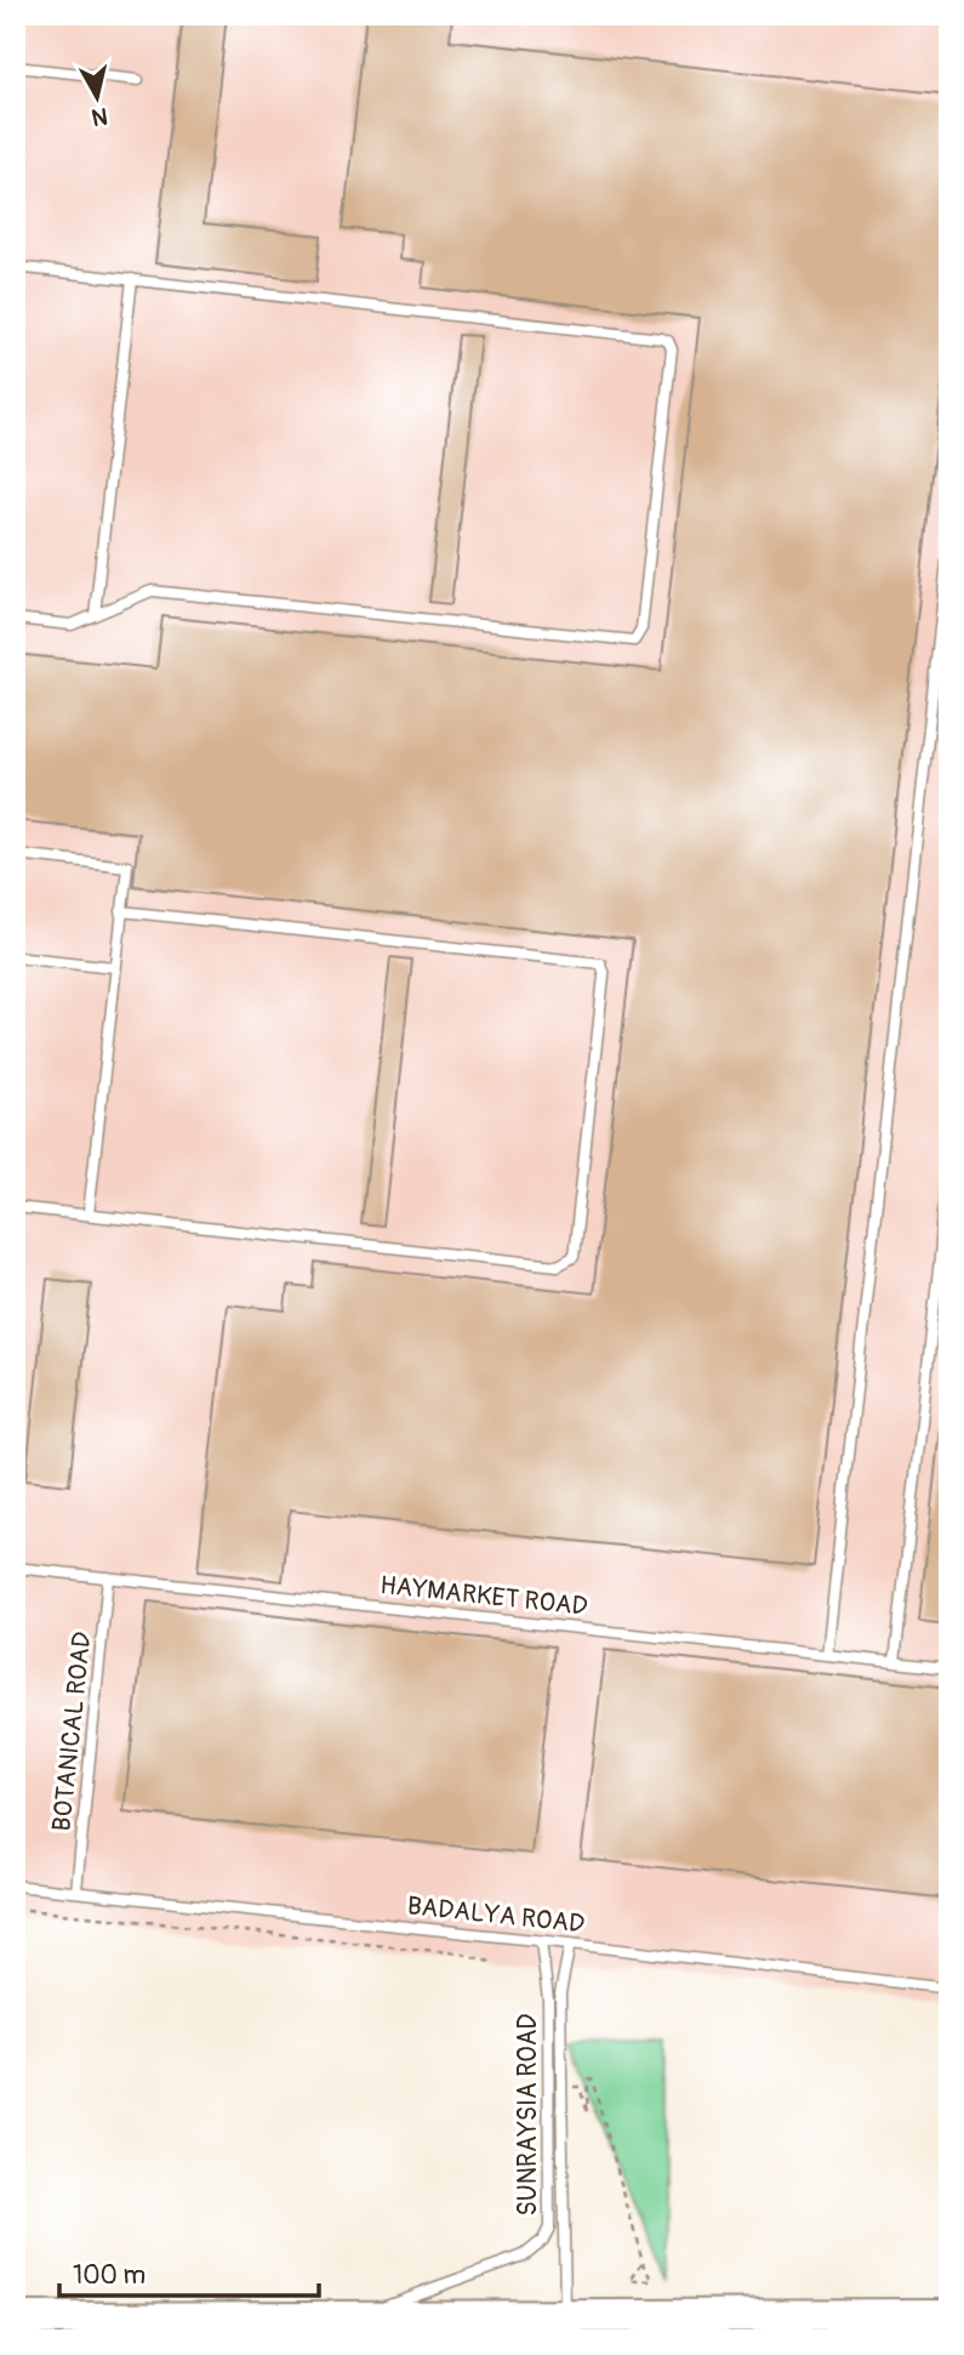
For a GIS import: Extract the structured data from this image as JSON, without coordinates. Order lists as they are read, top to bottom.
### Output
{
  "streets": {
    "lane": [
      "HAYMARKET ROAD",
      "BOTANICAL ROAD",
      "BADALYA ROAD",
      "SUNRAYSIA ROAD"
    ]
  },
  "crossings": [
    ["HAYMARKET ROAD", "BOTANICAL ROAD"],
    ["BOTANICAL ROAD", "BADALYA ROAD"],
    ["BADALYA ROAD", "SUNRAYSIA ROAD"]
  ],
  "scale_bar": "100 m",
  "north": "bottom"
}
